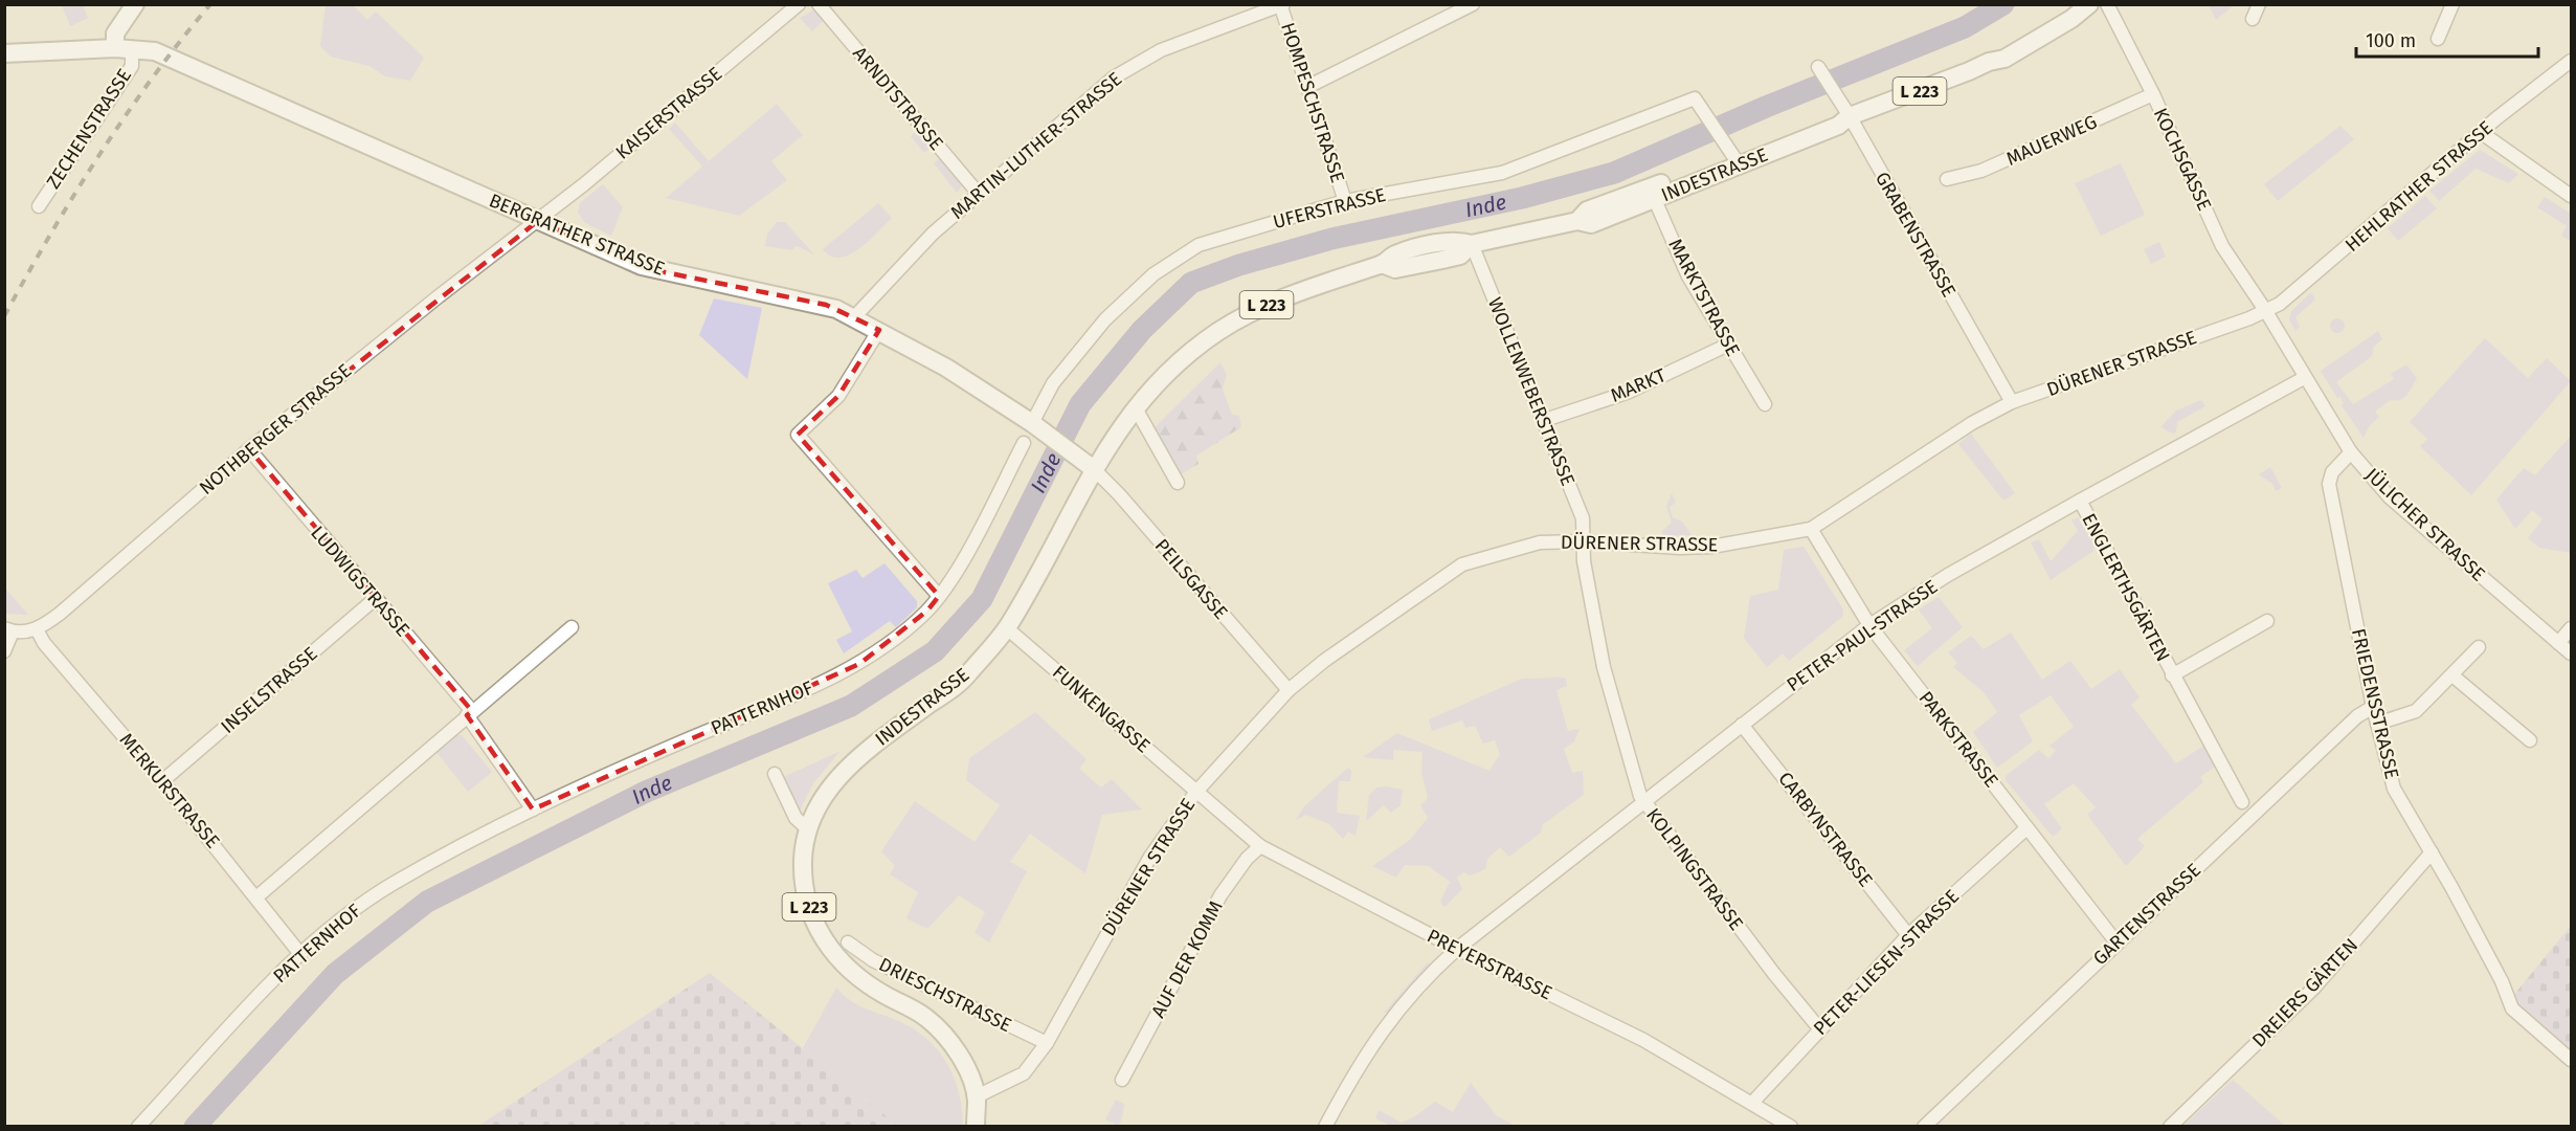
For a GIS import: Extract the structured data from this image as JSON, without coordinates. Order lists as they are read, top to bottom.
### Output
{
  "streets": {
    "main road": [
      "L 223",
      "ZECHENSTRASSE",
      "INDESTRASSE",
      "BERGRATHER STRASSE"
    ],
    "street": [
      "ARNDTSTRASSE",
      "HOMPESCHSTRASSE",
      "KAISERSTRASSE",
      "MAUERWEG",
      "MARTIN-LUTHER-STRASSE",
      "KOCHSGASSE",
      "HEHLRATHER STRASSE",
      "UFERSTRASSE",
      "GRABENSTRASSE",
      "MARKTSTRASSE",
      "DÜRENER STRASSE",
      "MARKT",
      "WOLLENWEBERSTRASSE",
      "NOTHBERGER STRASSE",
      "JÜLICHER STRASSE",
      "PEILSGASSE",
      "LUDWIGSTRASSE",
      "ENGLERTHSGÄRTEN",
      "PETER-PAUL-STRASSE",
      "INSELSTRASSE",
      "FRIEDENSSTRASSE",
      "PATTERNHOF",
      "FUNKENGASSE",
      "PARKSTRASSE",
      "MERKURSTRASSE",
      "CARBYNSTRASSE",
      "KOLPINGSTRASSE",
      "GARTENSTRASSE",
      "AUF DER KOMM",
      "PETER-LIESEN-STRASSE",
      "PREYERSTRASSE",
      "DREIERS GÄRTEN",
      "DRIESCHSTRASSE"
    ]
  },
  "crossings": [
    ["L 223", "INDESTRASSE"],
    ["L 223", "DÜRENER STRASSE"],
    ["ARNDTSTRASSE", "MARTIN-LUTHER-STRASSE"],
    ["HOMPESCHSTRASSE", "MARTIN-LUTHER-STRASSE"],
    ["HOMPESCHSTRASSE", "UFERSTRASSE"],
    ["KAISERSTRASSE", "BERGRATHER STRASSE"],
    ["KAISERSTRASSE", "NOTHBERGER STRASSE"],
    ["ZECHENSTRASSE", "BERGRATHER STRASSE"],
    ["MAUERWEG", "KOCHSGASSE"],
    ["MARTIN-LUTHER-STRASSE", "BERGRATHER STRASSE"],
    ["KOCHSGASSE", "HEHLRATHER STRASSE"],
    ["KOCHSGASSE", "DÜRENER STRASSE"],
    ["KOCHSGASSE", "JÜLICHER STRASSE"],
    ["INDESTRASSE", "UFERSTRASSE"],
    ["INDESTRASSE", "BERGRATHER STRASSE"],
    ["INDESTRASSE", "GRABENSTRASSE"],
    ["INDESTRASSE", "MARKTSTRASSE"],
    ["INDESTRASSE", "DÜRENER STRASSE"],
    ["INDESTRASSE", "WOLLENWEBERSTRASSE"],
    ["INDESTRASSE", "PEILSGASSE"],
    ["INDESTRASSE", "FUNKENGASSE"],
    ["HEHLRATHER STRASSE", "DÜRENER STRASSE"],
    ["HEHLRATHER STRASSE", "JÜLICHER STRASSE"],
    ["UFERSTRASSE", "BERGRATHER STRASSE"],
    ["BERGRATHER STRASSE", "NOTHBERGER STRASSE"],
    ["BERGRATHER STRASSE", "PEILSGASSE"],
    ["GRABENSTRASSE", "DÜRENER STRASSE"],
    ["MARKTSTRASSE", "MARKT"],
    ["DÜRENER STRASSE", "WOLLENWEBERSTRASSE"],
    ["DÜRENER STRASSE", "JÜLICHER STRASSE"],
    ["DÜRENER STRASSE", "PEILSGASSE"],
    ["DÜRENER STRASSE", "FUNKENGASSE"],
    ["DÜRENER STRASSE", "PARKSTRASSE"],
    ["DÜRENER STRASSE", "KOLPINGSTRASSE"],
    ["DÜRENER STRASSE", "PREYERSTRASSE"],
    ["DÜRENER STRASSE", "DRIESCHSTRASSE"],
    ["MARKT", "WOLLENWEBERSTRASSE"],
    ["WOLLENWEBERSTRASSE", "KOLPINGSTRASSE"],
    ["NOTHBERGER STRASSE", "LUDWIGSTRASSE"],
    ["NOTHBERGER STRASSE", "MERKURSTRASSE"],
    ["JÜLICHER STRASSE", "PETER-PAUL-STRASSE"],
    ["JÜLICHER STRASSE", "FRIEDENSSTRASSE"],
    ["LUDWIGSTRASSE", "INSELSTRASSE"],
    ["ENGLERTHSGÄRTEN", "PETER-PAUL-STRASSE"],
    ["PETER-PAUL-STRASSE", "PARKSTRASSE"],
    ["PETER-PAUL-STRASSE", "CARBYNSTRASSE"],
    ["PETER-PAUL-STRASSE", "KOLPINGSTRASSE"],
    ["PETER-PAUL-STRASSE", "PREYERSTRASSE"],
    ["INSELSTRASSE", "MERKURSTRASSE"],
    ["FRIEDENSSTRASSE", "GARTENSTRASSE"],
    ["FRIEDENSSTRASSE", "DREIERS GÄRTEN"],
    ["PATTERNHOF", "MERKURSTRASSE"],
    ["FUNKENGASSE", "PREYERSTRASSE"],
    ["PARKSTRASSE", "GARTENSTRASSE"],
    ["PARKSTRASSE", "PETER-LIESEN-STRASSE"],
    ["CARBYNSTRASSE", "PETER-LIESEN-STRASSE"],
    ["KOLPINGSTRASSE", "PETER-LIESEN-STRASSE"],
    ["AUF DER KOMM", "PREYERSTRASSE"],
    ["PETER-LIESEN-STRASSE", "PREYERSTRASSE"]
  ],
  "water": ["Inde"],
  "scale_bar": "100 m"
}
